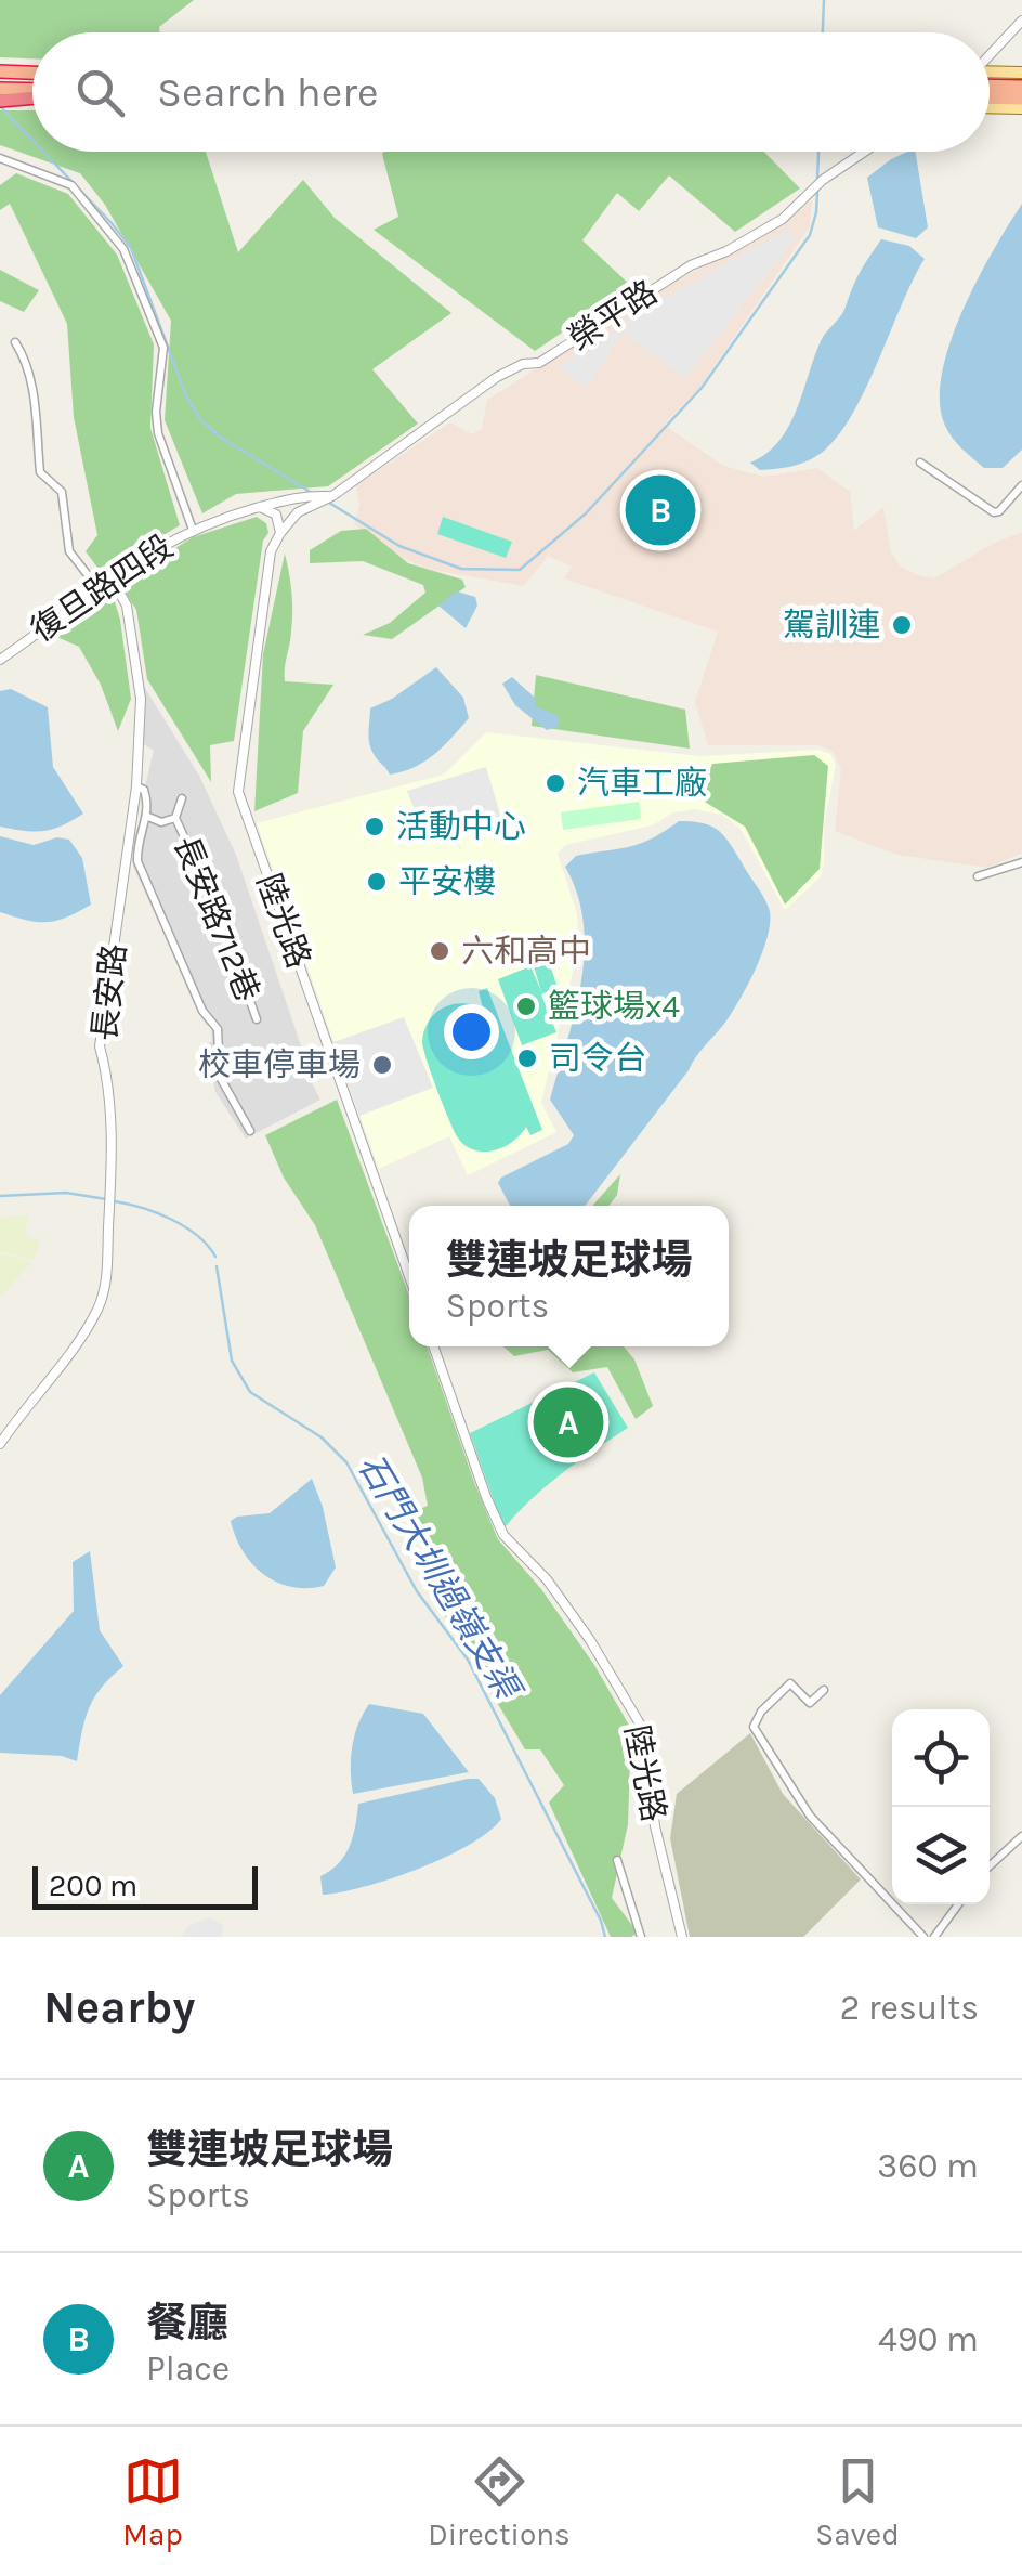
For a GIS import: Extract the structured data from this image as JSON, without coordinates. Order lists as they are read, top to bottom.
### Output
{
  "streets": {
    "street": [
      "榮平路",
      "復旦路四段",
      "長安路712巷",
      "陸光路",
      "長安路"
    ]
  },
  "crossings": [
    ["榮平路", "復旦路四段"],
    ["榮平路", "陸光路"],
    ["復旦路四段", "長安路"]
  ],
  "water": ["石門大圳過嶺支渠"],
  "places": [
    "駕訓連",
    "汽車工廠",
    "活動中心",
    "平安樓",
    "六和高中",
    "籃球場x4",
    "司令台",
    "校車停車場"
  ],
  "scale_bar": "200 m",
  "page": {
    "search": "Search here",
    "pins": ["B", "A"],
    "popup": ["雙連坡足球場", "Sports"],
    "scale": "200 m",
    "heading": ["Nearby", "2 results"],
    "list": [
      {
        "mark": "A",
        "name": "雙連坡足球場",
        "note": "Sports",
        "value": "360 m"
      },
      {
        "mark": "B",
        "name": "餐廳",
        "note": "Place",
        "value": "490 m"
      }
    ],
    "nav": ["Map", "Directions", "Saved"]
  }
}
